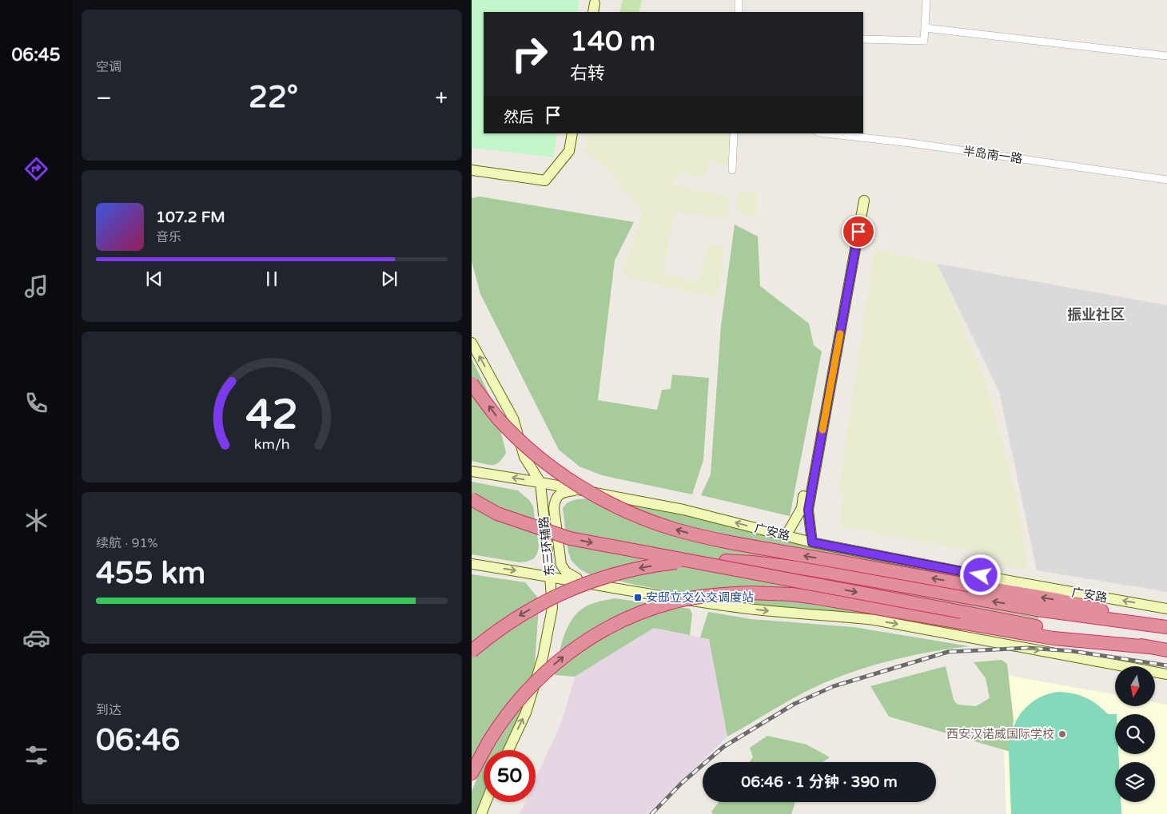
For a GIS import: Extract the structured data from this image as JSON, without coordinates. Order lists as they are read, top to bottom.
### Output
{
  "streets": {
    "main road": ["广安路", "东三环辅路"],
    "street": ["半岛南一路"]
  },
  "crossings": [
    ["广安路", "东三环辅路"]
  ],
  "one_way": ["东三环辅路"],
  "districts": ["振业社区"],
  "places": {
    "transit": ["安邸立交公交调度站"],
    "other": ["西安汉诺威国际学校"]
  },
  "north": "bottom",
  "page": {
    "tabs": "06:45",
    "tile": [
      "空调",
      ["续航 · 91%", "455 km"],
      ["到达", "06:46"]
    ],
    "turn": ["140 m", "右转"],
    "heat": ["−", "22°", "+"],
    "then": "然后",
    "song": ["107.2 FM", "音乐"],
    "limit": "50",
    "trip": "06:46 · 1 分钟 · 390 m",
    "gauge": ["42", "km/h"]
  }
}
